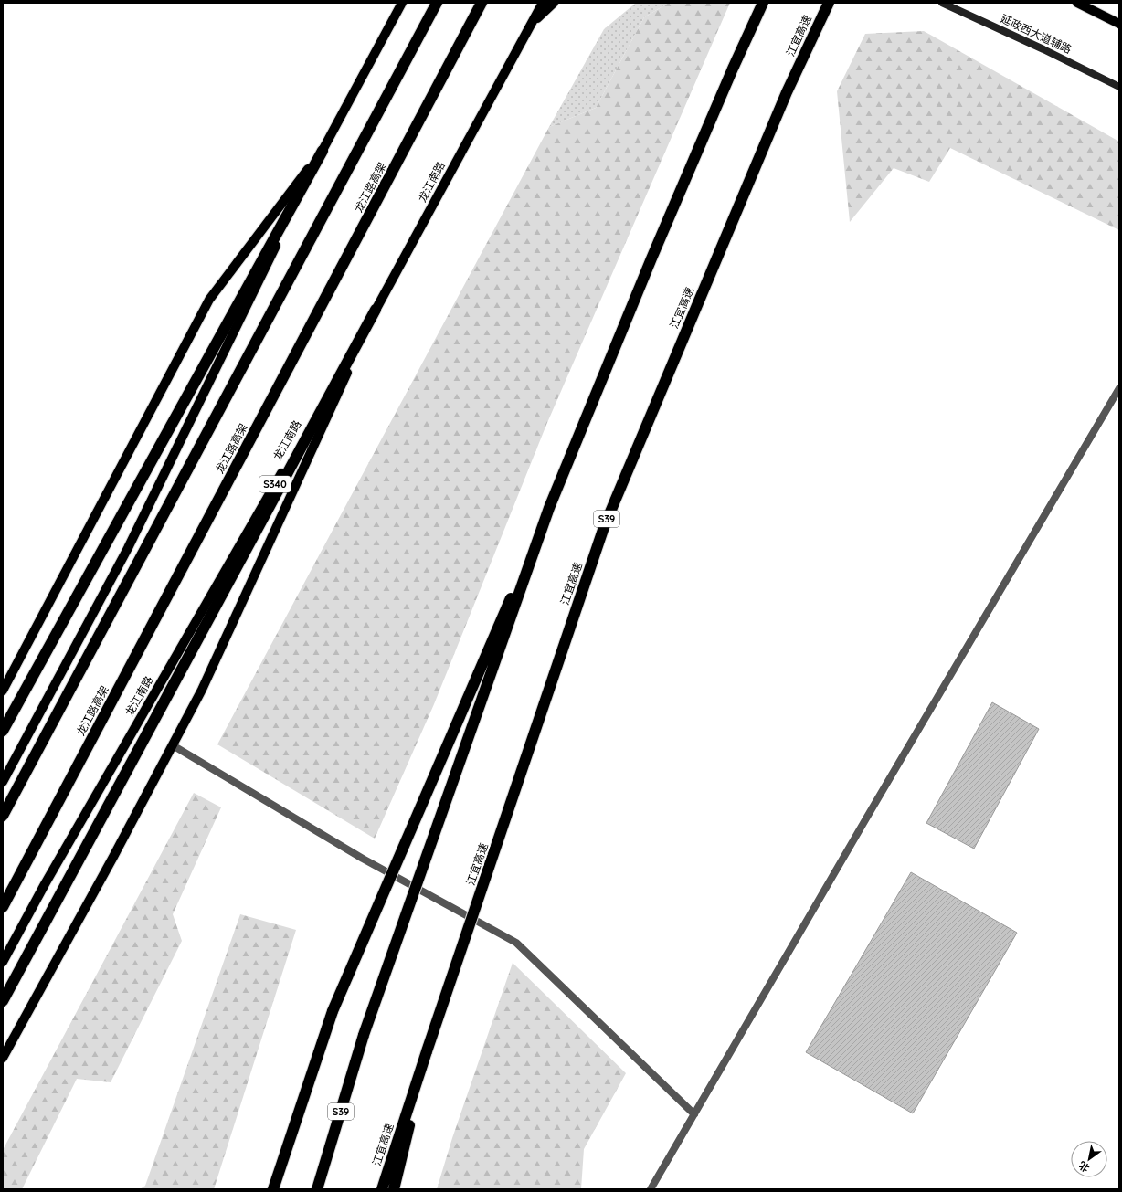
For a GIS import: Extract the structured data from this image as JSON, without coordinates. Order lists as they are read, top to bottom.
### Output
{
  "streets": {
    "highway": ["江宜高速", "龙江路高架", "S39"],
    "main road": ["龙江南路", "S340"],
    "street": ["延政西大道辅路"]
  },
  "north": "bottom left"
}
